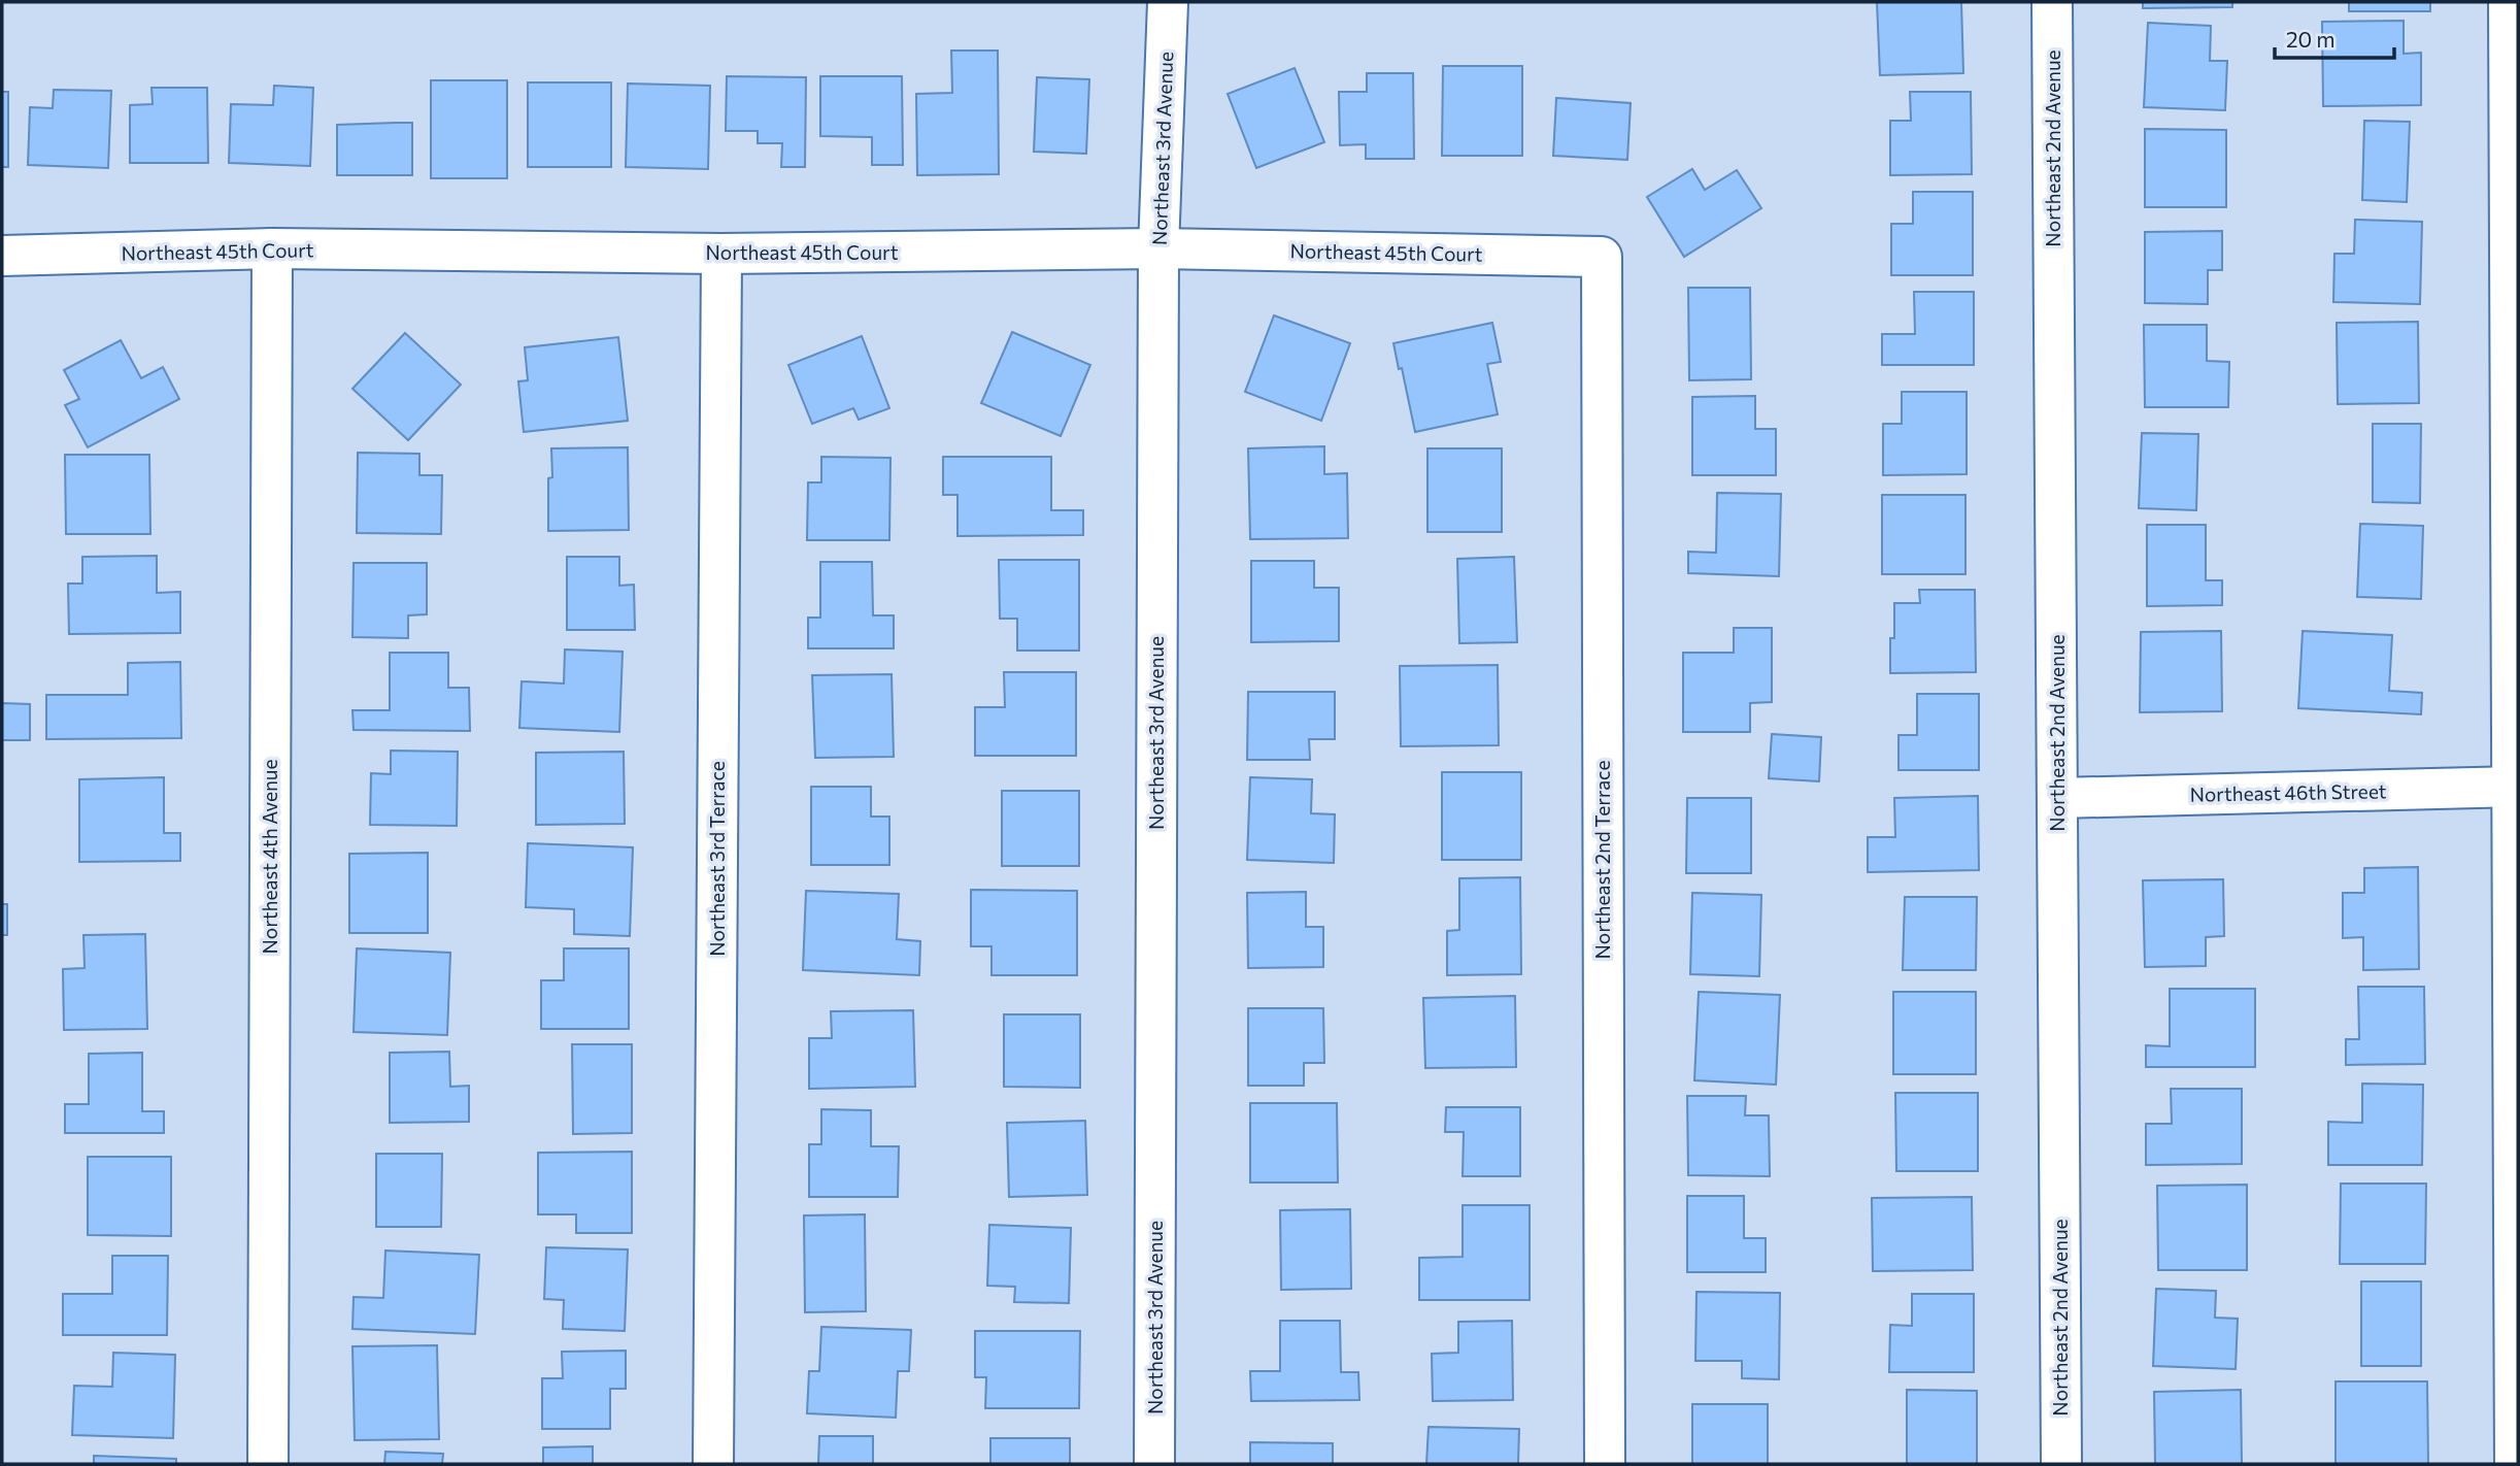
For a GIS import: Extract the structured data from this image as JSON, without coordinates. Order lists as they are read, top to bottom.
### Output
{
  "streets": {
    "street": [
      "Northeast 3rd Avenue",
      "Northeast 2nd Avenue",
      "Northeast 45th Court",
      "Northeast 46th Street",
      "Northeast 4th Avenue",
      "Northeast 3rd Terrace",
      "Northeast 2nd Terrace"
    ]
  },
  "crossings": [
    ["Northeast 3rd Avenue", "Northeast 45th Court"],
    ["Northeast 2nd Avenue", "Northeast 46th Street"],
    ["Northeast 45th Court", "Northeast 4th Avenue"],
    ["Northeast 45th Court", "Northeast 3rd Terrace"],
    ["Northeast 45th Court", "Northeast 2nd Terrace"]
  ],
  "scale_bar": "20 m"
}
